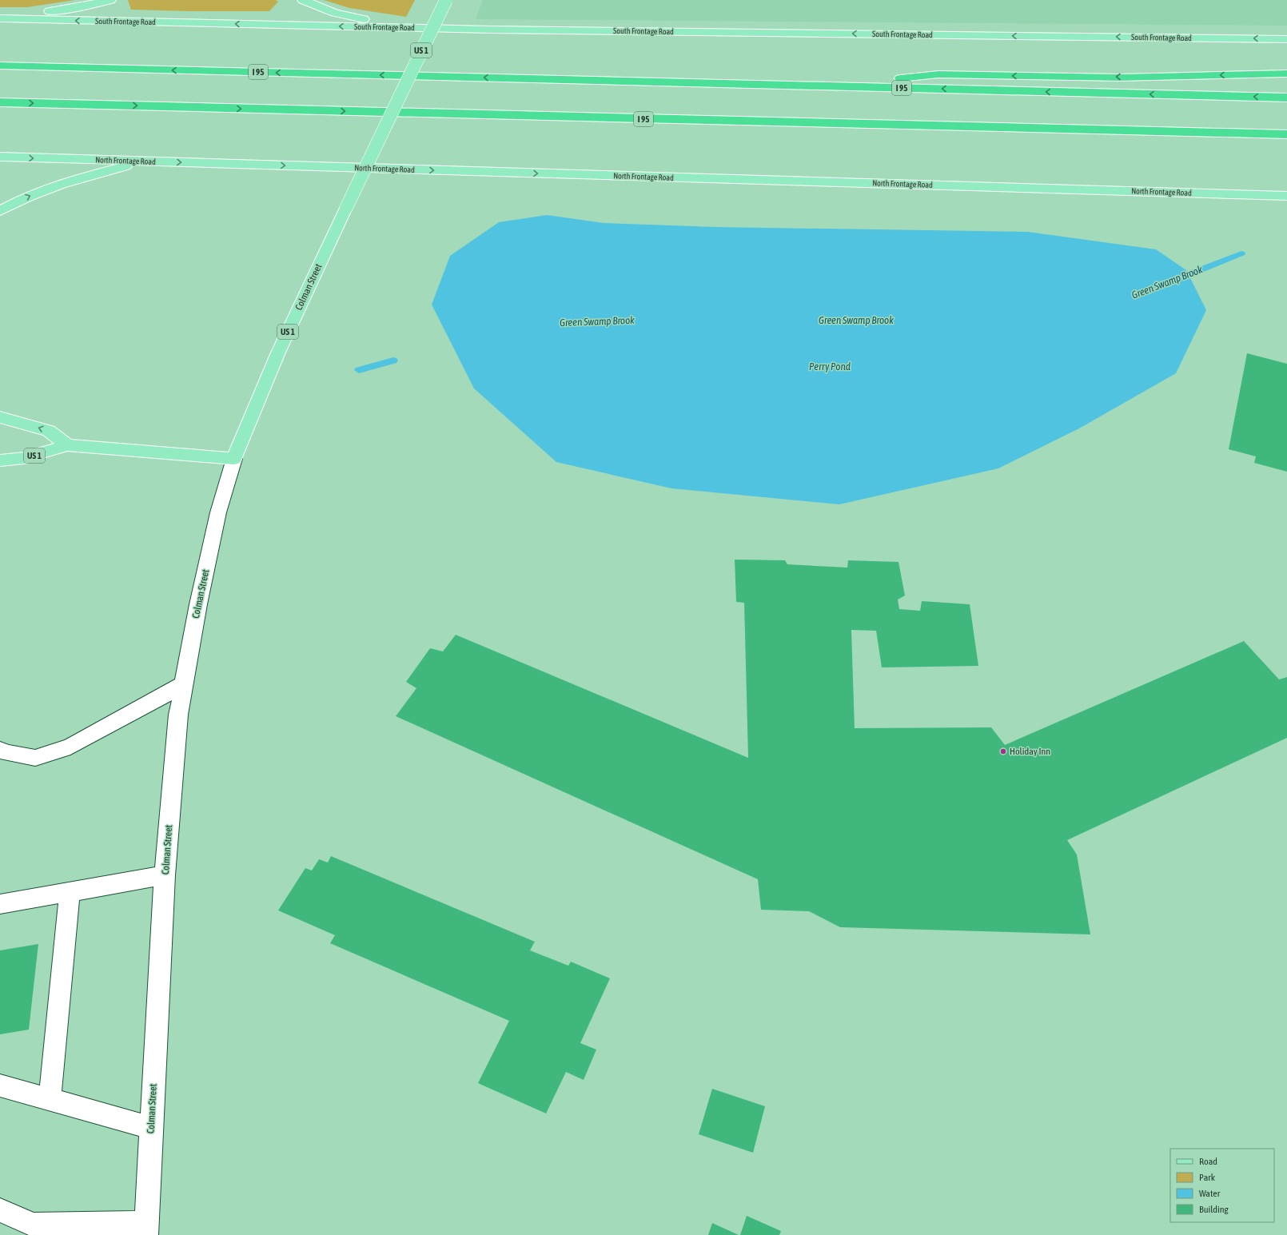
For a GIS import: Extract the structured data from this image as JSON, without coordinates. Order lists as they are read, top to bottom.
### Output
{
  "streets": {
    "highway": ["I 95"],
    "main road": [
      "South Frontage Road",
      "US 1",
      "North Frontage Road",
      "Colman Street"
    ]
  },
  "crossings": [
    ["US 1", "Colman Street"]
  ],
  "water": ["Green Swamp Brook", "Perry Pond"],
  "places": ["Holiday Inn"],
  "legend": [
    "Road",
    "Park",
    "Water",
    "Building"
  ]
}
